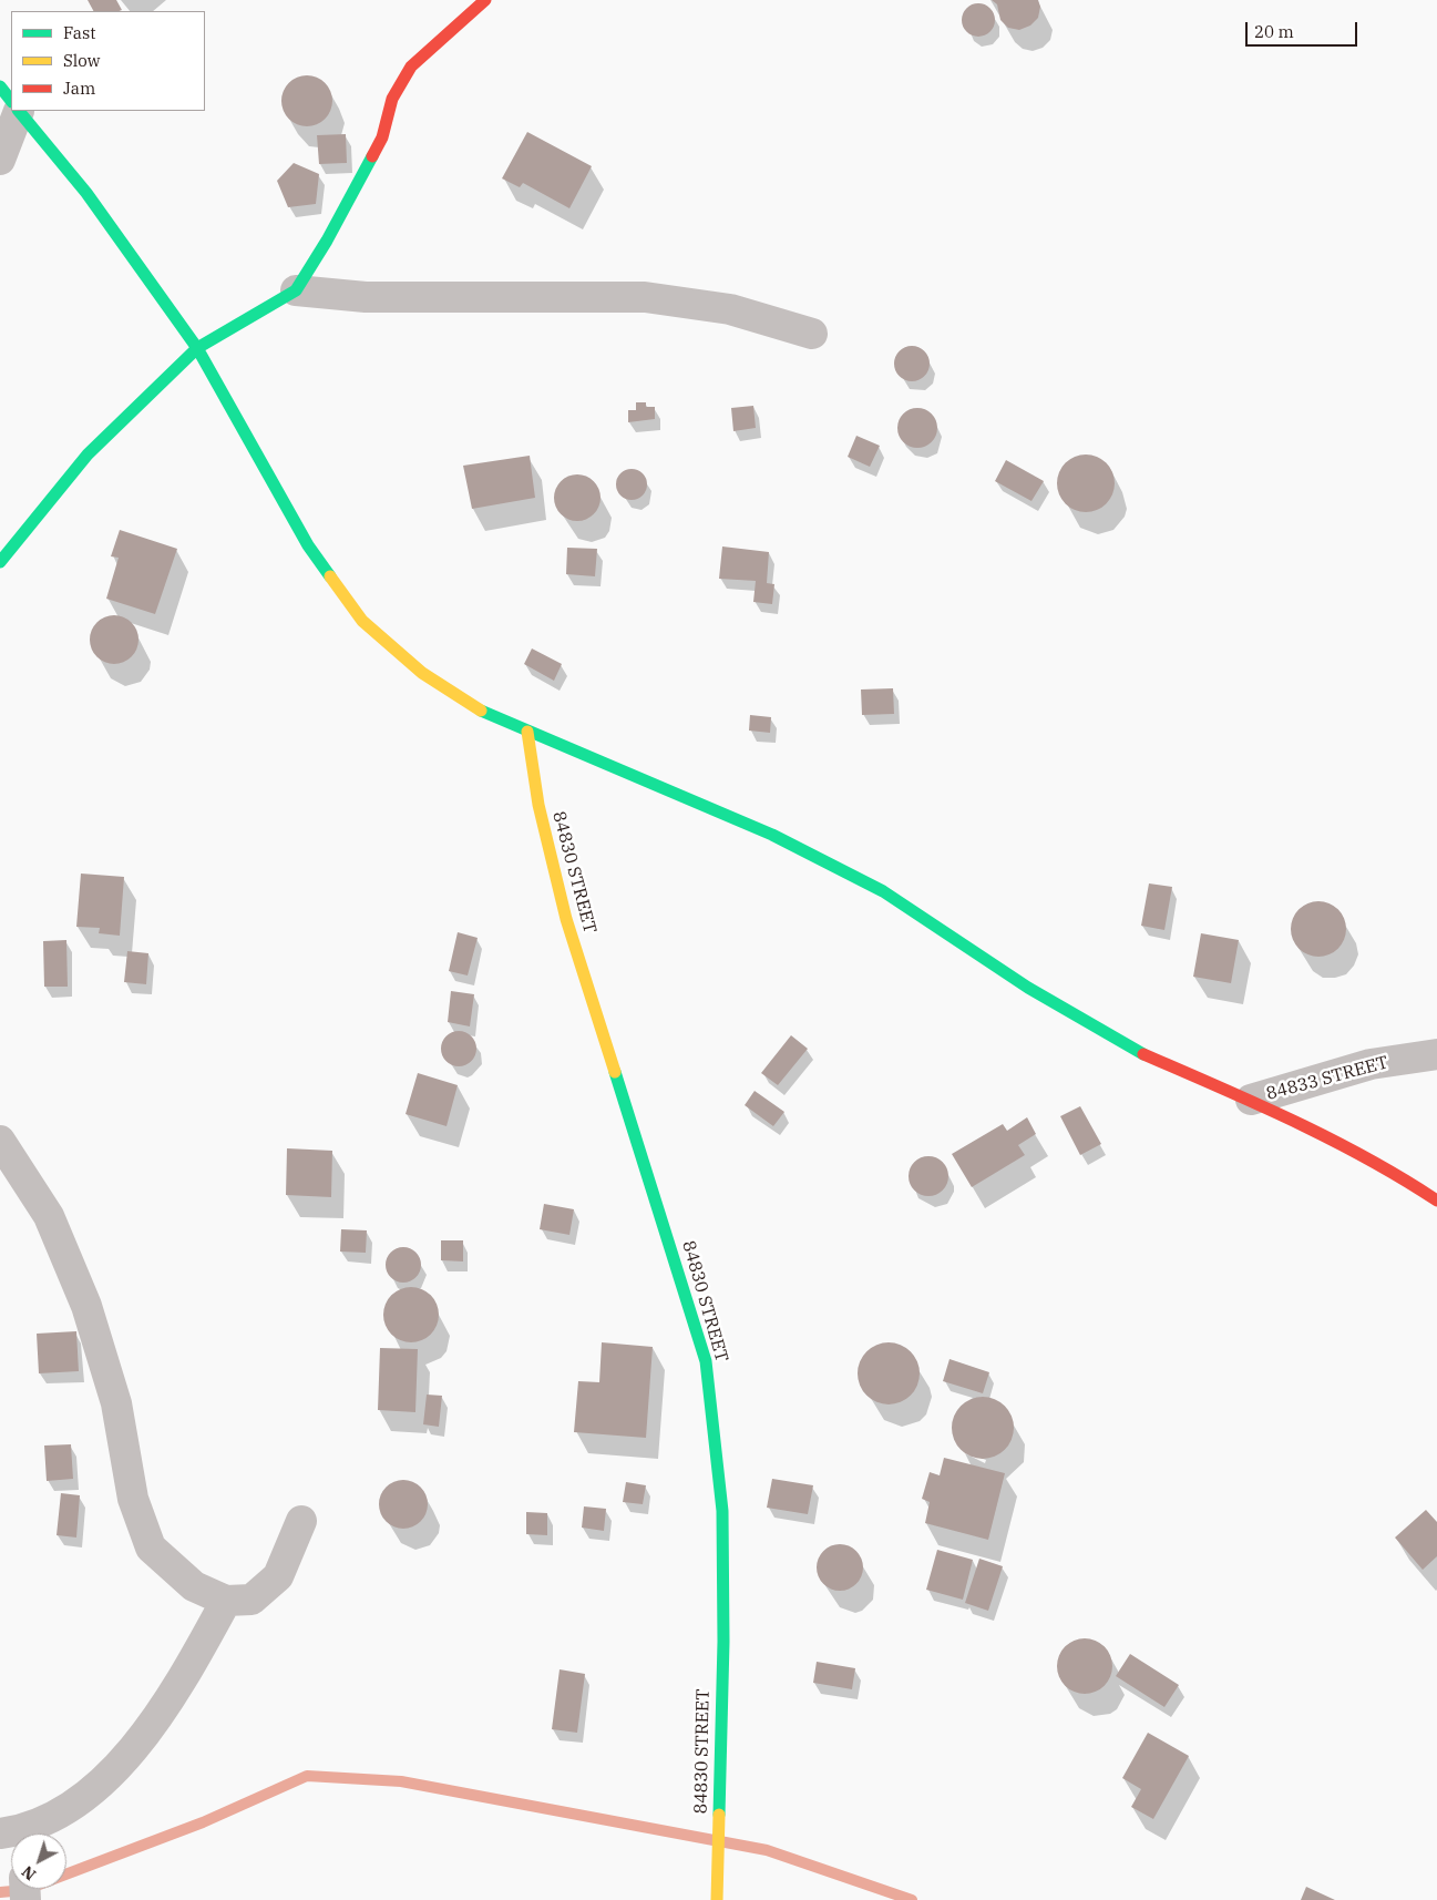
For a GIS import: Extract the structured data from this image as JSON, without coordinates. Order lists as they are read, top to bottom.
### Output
{
  "streets": {
    "street": ["84830 STREET", "84833 STREET"]
  },
  "legend": ["Fast", "Slow", "Jam"],
  "scale_bar": "20 m",
  "north": "bottom left"
}
